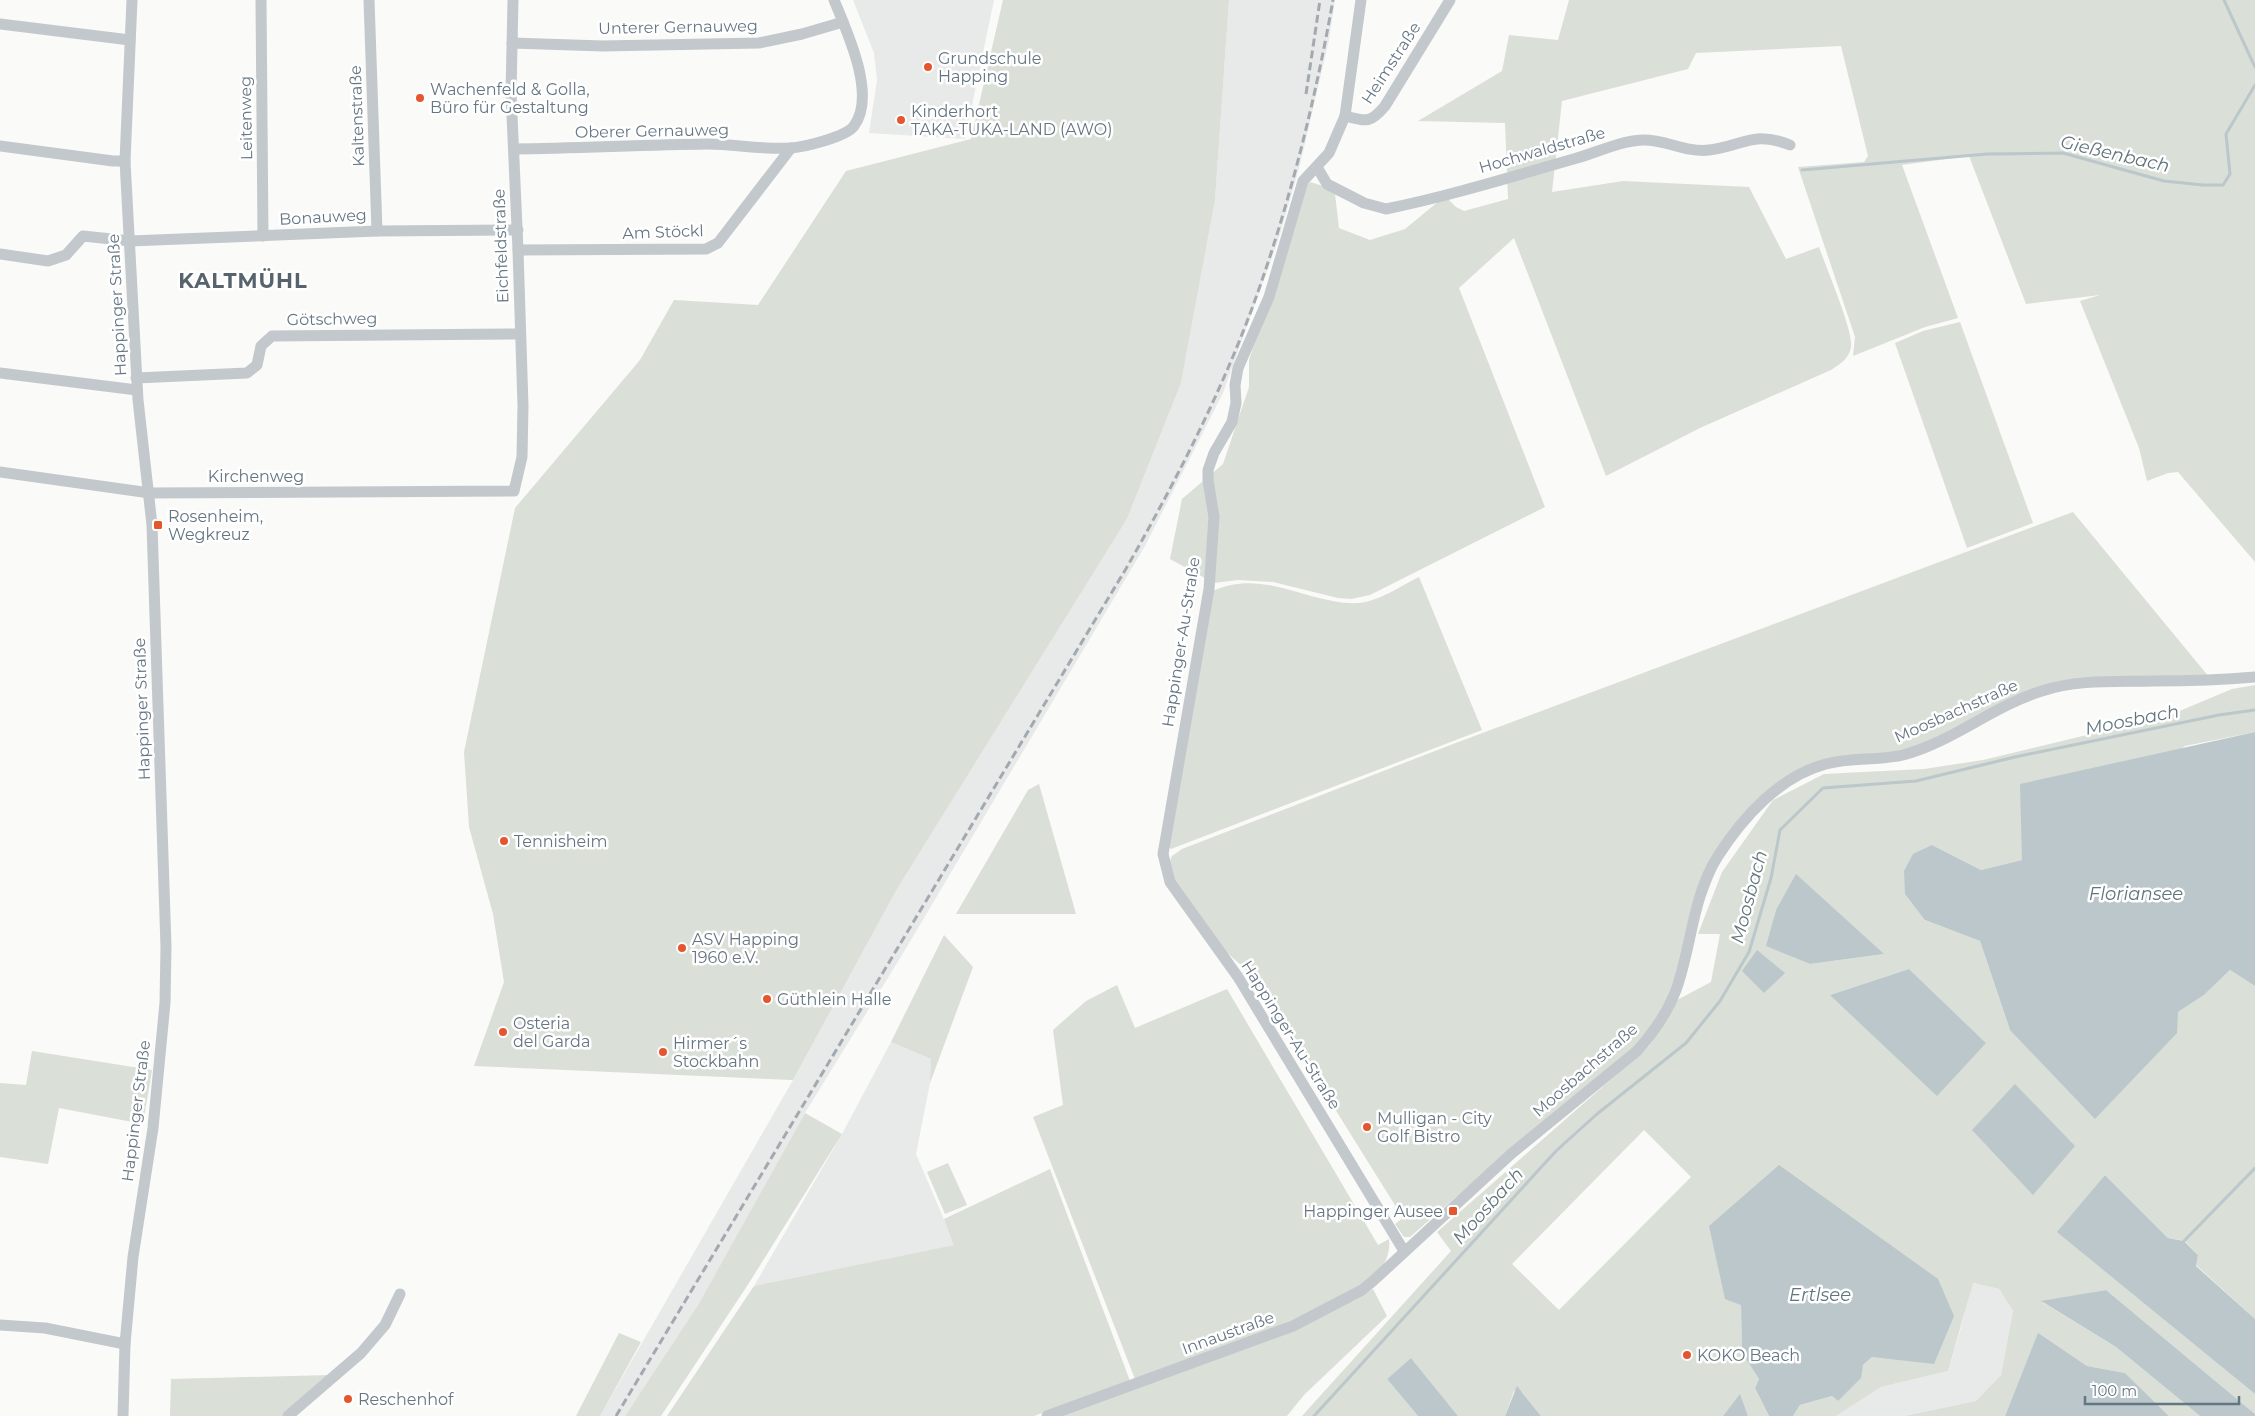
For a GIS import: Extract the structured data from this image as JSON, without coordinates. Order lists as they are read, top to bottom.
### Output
{
  "streets": {
    "street": [
      "Unterer Gernauweg",
      "Heimstraße",
      "Kaltenstraße",
      "Leitenweg",
      "Oberer Gernauweg",
      "Hochwaldstraße",
      "Bonauweg",
      "Am Stöckl",
      "Eichfeldstraße",
      "Happinger Straße",
      "Götschweg",
      "Kirchenweg",
      "Happinger-Au-Straße",
      "Moosbachstraße",
      "Innaustraße"
    ]
  },
  "crossings": [
    ["Unterer Gernauweg", "Oberer Gernauweg"],
    ["Unterer Gernauweg", "Eichfeldstraße"],
    ["Heimstraße", "Happinger-Au-Straße"],
    ["Kaltenstraße", "Bonauweg"],
    ["Leitenweg", "Bonauweg"],
    ["Oberer Gernauweg", "Am Stöckl"],
    ["Oberer Gernauweg", "Eichfeldstraße"],
    ["Hochwaldstraße", "Happinger-Au-Straße"],
    ["Bonauweg", "Eichfeldstraße"],
    ["Bonauweg", "Happinger Straße"],
    ["Am Stöckl", "Eichfeldstraße"],
    ["Eichfeldstraße", "Götschweg"],
    ["Eichfeldstraße", "Kirchenweg"],
    ["Happinger Straße", "Götschweg"],
    ["Happinger Straße", "Kirchenweg"],
    ["Happinger-Au-Straße", "Moosbachstraße"],
    ["Happinger-Au-Straße", "Innaustraße"],
    ["Moosbachstraße", "Innaustraße"]
  ],
  "districts": ["KALTMÜHL"],
  "water": [
    "Gießenbach",
    "Moosbach",
    "Floriansee",
    "Ertlsee"
  ],
  "places": {
    "other": [
      "Grundschule Happing",
      "Wachenfeld & Golla, Büro für Gestaltung",
      "Kinderhort TAKA-TUKA-LAND (AWO)",
      "Tennisheim",
      "ASV Happing 1960 e.V.",
      "Güthlein Halle",
      "Osteria del Garda",
      "Hirmer´s Stockbahn",
      "Mulligan - City Golf Bistro",
      "KOKO Beach",
      "Reschenhof"
    ],
    "transit": ["Rosenheim, Wegkreuz", "Happinger Ausee"]
  },
  "scale_bar": "100 m"
}
